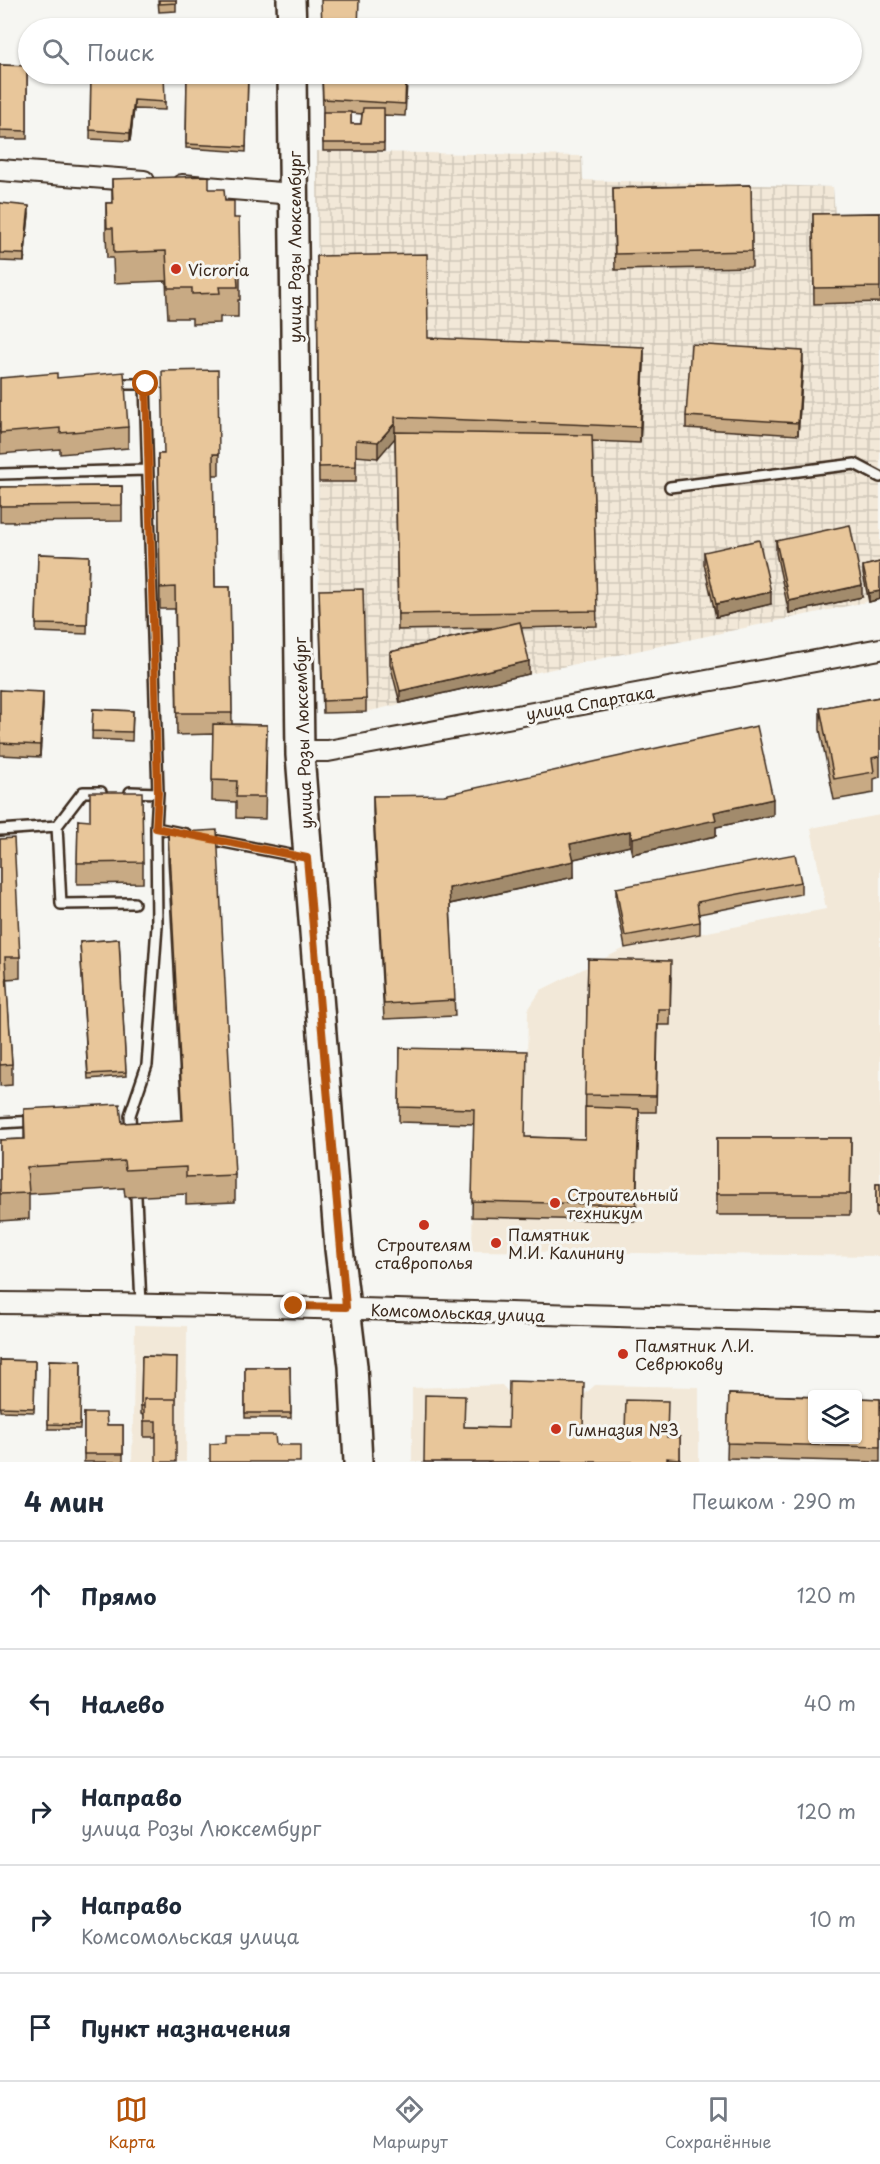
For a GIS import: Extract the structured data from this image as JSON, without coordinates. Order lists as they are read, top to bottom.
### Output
{
  "streets": {
    "street": ["улица Розы Люксембург", "улица Спартака", "Комсомольская улица"]
  },
  "crossings": [
    ["улица Розы Люксембург", "улица Спартака"],
    ["улица Розы Люксембург", "Комсомольская улица"]
  ],
  "places": [
    "Vicroria",
    "Строительный техникум",
    "Строителям ставрополья",
    "Памятник М.И. Калинину",
    "Памятник Л.И. Севрюкову",
    "Гимназия №3"
  ],
  "page": {
    "search": "Поиск",
    "heading": ["4 мин", "Пешком · 290 m"],
    "list": [
      ["Прямо", "120 m"],
      ["Налево", "40 m"],
      ["Направо", "улица Розы Люксембург", "120 m"],
      ["Направо", "Комсомольская улица", "10 m"],
      "Пункт назначения"
    ],
    "nav": ["Карта", "Маршрут", "Сохранённые"]
  }
}
